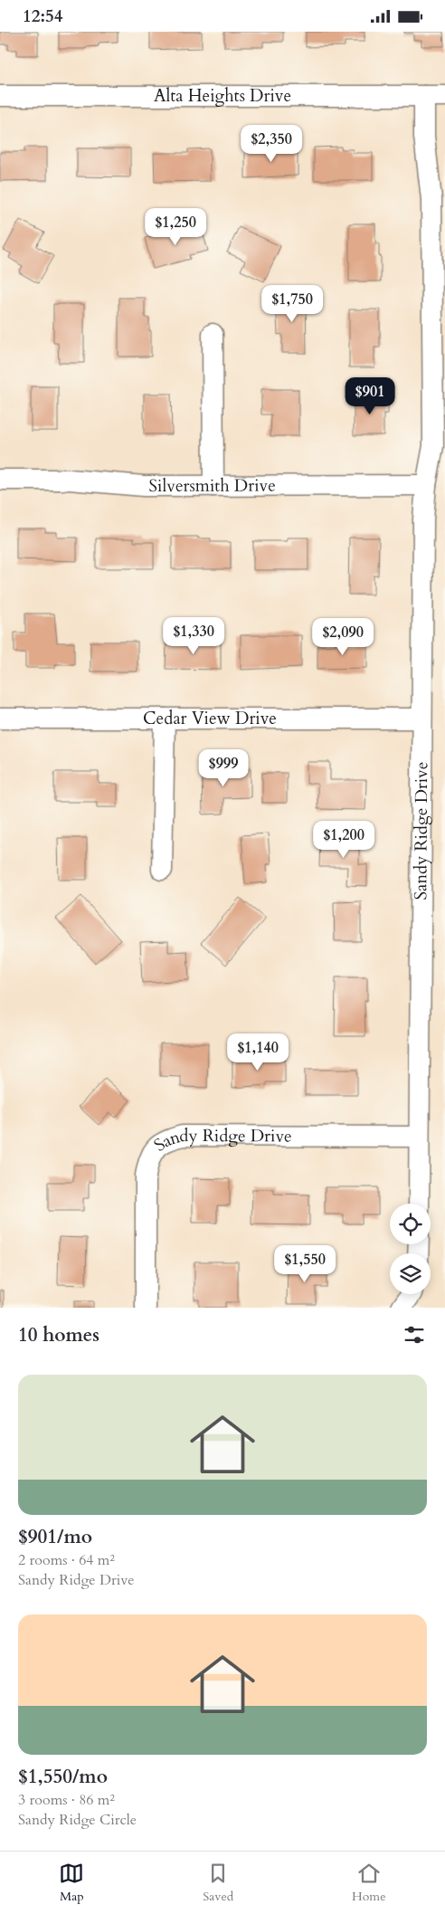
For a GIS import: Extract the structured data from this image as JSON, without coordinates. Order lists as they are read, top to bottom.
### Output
{
  "streets": {
    "street": [
      "Alta Heights Drive",
      "Silversmith Drive",
      "Cedar View Drive",
      "Sandy Ridge Drive"
    ]
  },
  "crossings": [
    ["Alta Heights Drive", "Sandy Ridge Drive"],
    ["Silversmith Drive", "Sandy Ridge Drive"],
    ["Cedar View Drive", "Sandy Ridge Drive"]
  ],
  "page": {
    "status": "12:54",
    "price": [
      "$2,350",
      "$1,250",
      "$1,750",
      "$901",
      "$1,330",
      "$2,090",
      "$999",
      "$1,200",
      "$1,140",
      "$1,550"
    ],
    "heading": "10 homes",
    "list": [
      {
        "name": "$901/mo",
        "note": "2 rooms · 64 m² · Sandy Ridge Drive"
      },
      {
        "name": "$1,550/mo",
        "note": "3 rooms · 86 m² · Sandy Ridge Circle"
      }
    ],
    "tabs": ["Map", "Saved", "Home"]
  }
}
